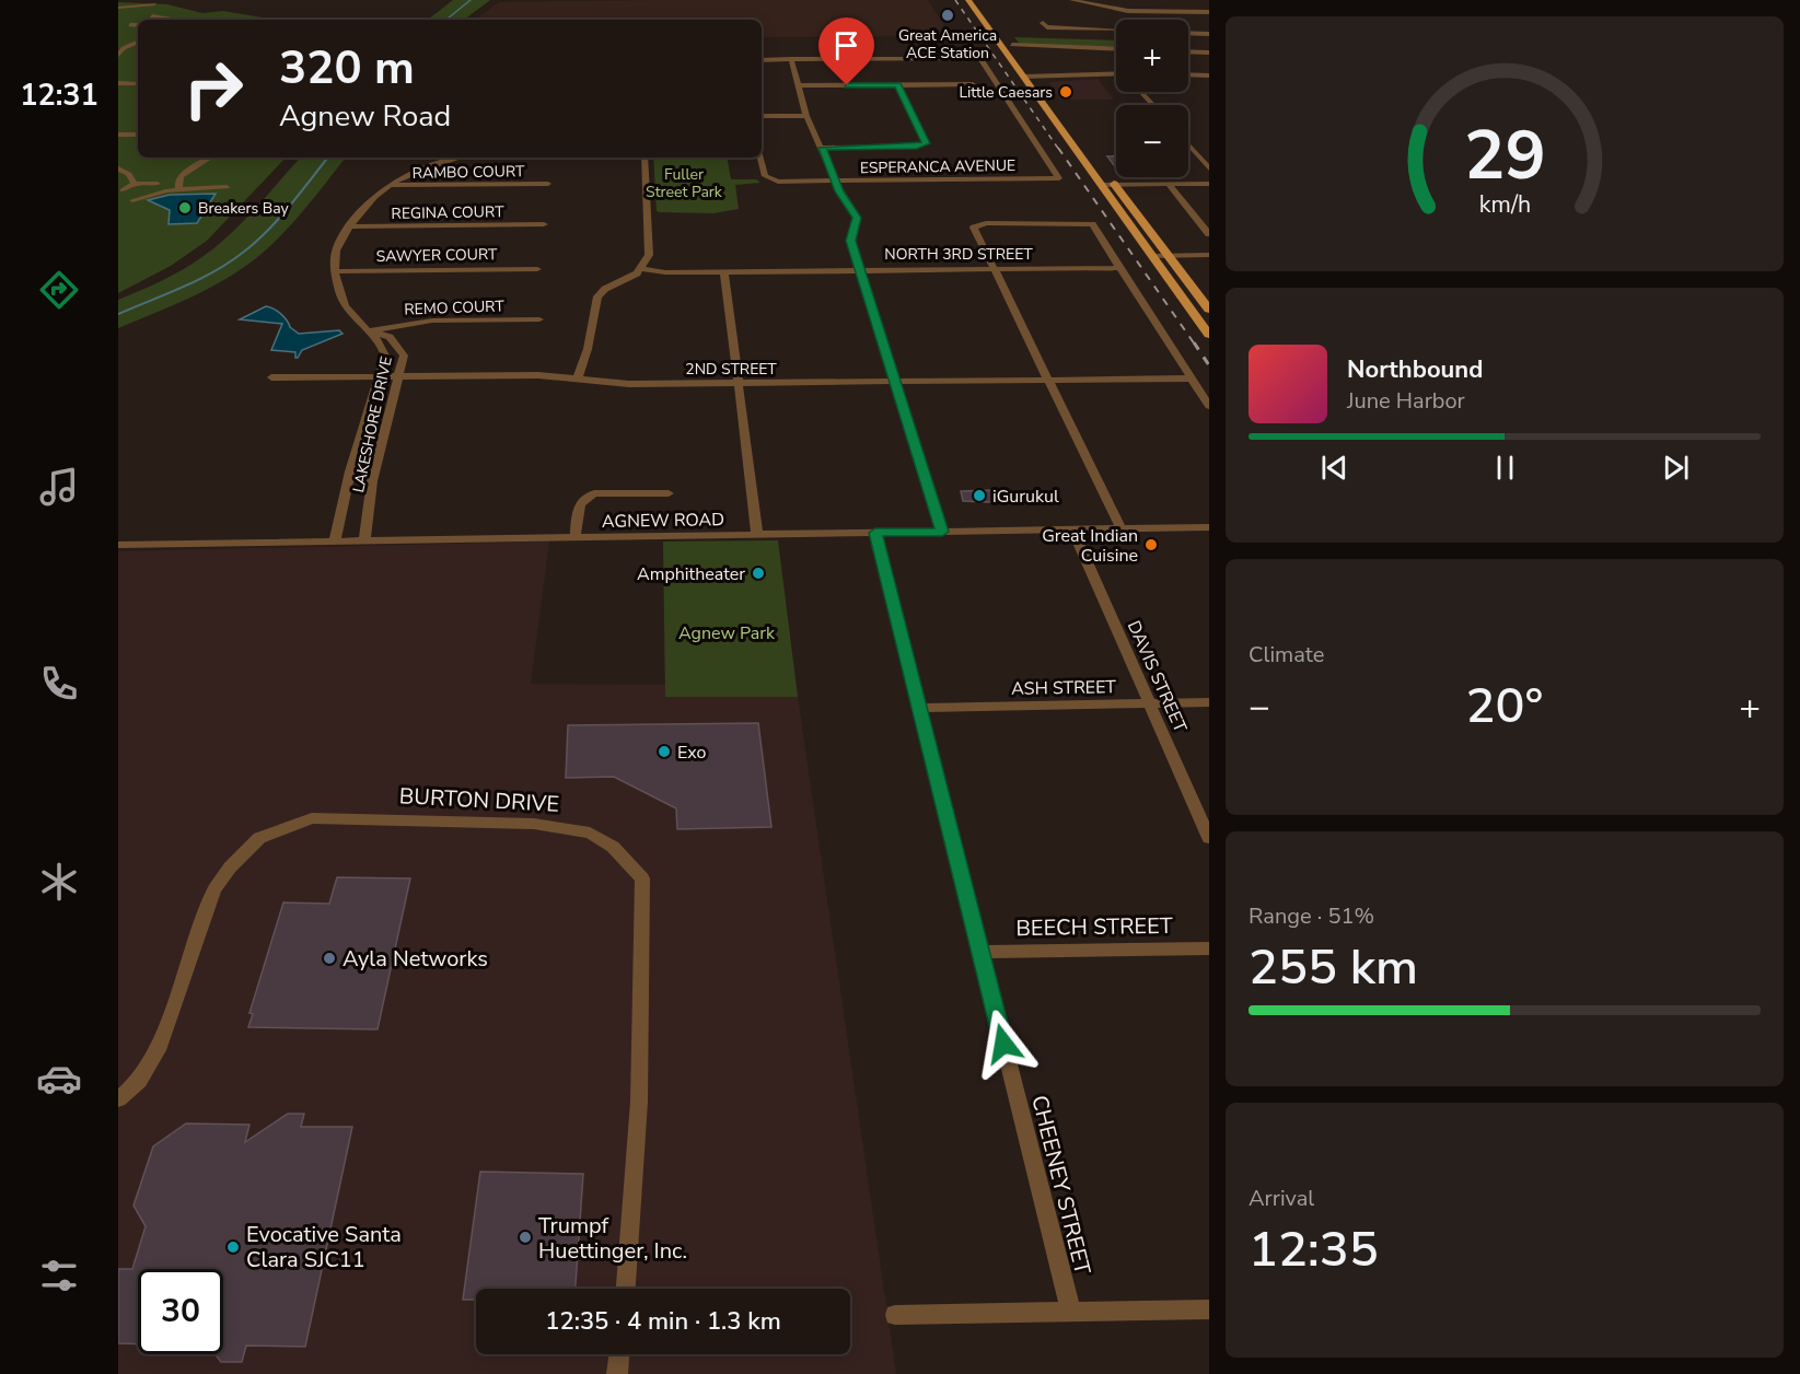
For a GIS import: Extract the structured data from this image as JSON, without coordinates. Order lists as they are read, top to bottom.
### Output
{
  "streets": {
    "street": [
      "ESPERANCA AVENUE",
      "RAMBO COURT",
      "REGINA COURT",
      "NORTH 3RD STREET",
      "SAWYER COURT",
      "REMO COURT",
      "2ND STREET",
      "LAKESHORE DRIVE",
      "AGNEW ROAD",
      "DAVIS STREET",
      "ASH STREET",
      "BURTON DRIVE",
      "BEECH STREET",
      "CHEENEY STREET"
    ]
  },
  "crossings": [
    ["RAMBO COURT", "LAKESHORE DRIVE"],
    ["REGINA COURT", "LAKESHORE DRIVE"],
    ["SAWYER COURT", "LAKESHORE DRIVE"],
    ["REMO COURT", "LAKESHORE DRIVE"],
    ["2ND STREET", "LAKESHORE DRIVE"],
    ["LAKESHORE DRIVE", "AGNEW ROAD"],
    ["AGNEW ROAD", "DAVIS STREET"],
    ["AGNEW ROAD", "CHEENEY STREET"],
    ["DAVIS STREET", "ASH STREET"],
    ["ASH STREET", "CHEENEY STREET"],
    ["BEECH STREET", "CHEENEY STREET"]
  ],
  "parks": ["Fuller Street Park", "Agnew Park"],
  "places": [
    "Great America ACE Station",
    "Little Caesars",
    "Breakers Bay",
    "iGurukul",
    "Great Indian Cuisine",
    "Amphitheater",
    "Exo",
    "Ayla Networks",
    "Trumpf Huettinger, Inc.",
    "Evocative Santa Clara SJC11"
  ],
  "page": {
    "tabs": "12:31",
    "map_buttons": ["+", "−"],
    "turn": ["320 m", "Agnew Road"],
    "song": ["Northbound", "June Harbor"],
    "tile": [
      "Climate",
      ["Range · 51%", "255 km"],
      ["Arrival", "12:35"]
    ],
    "heat": ["−", "20°", "+"],
    "limit": "30",
    "trip": "12:35 · 4 min · 1.3 km",
    "gauge": ["29", "km/h"]
  }
}
